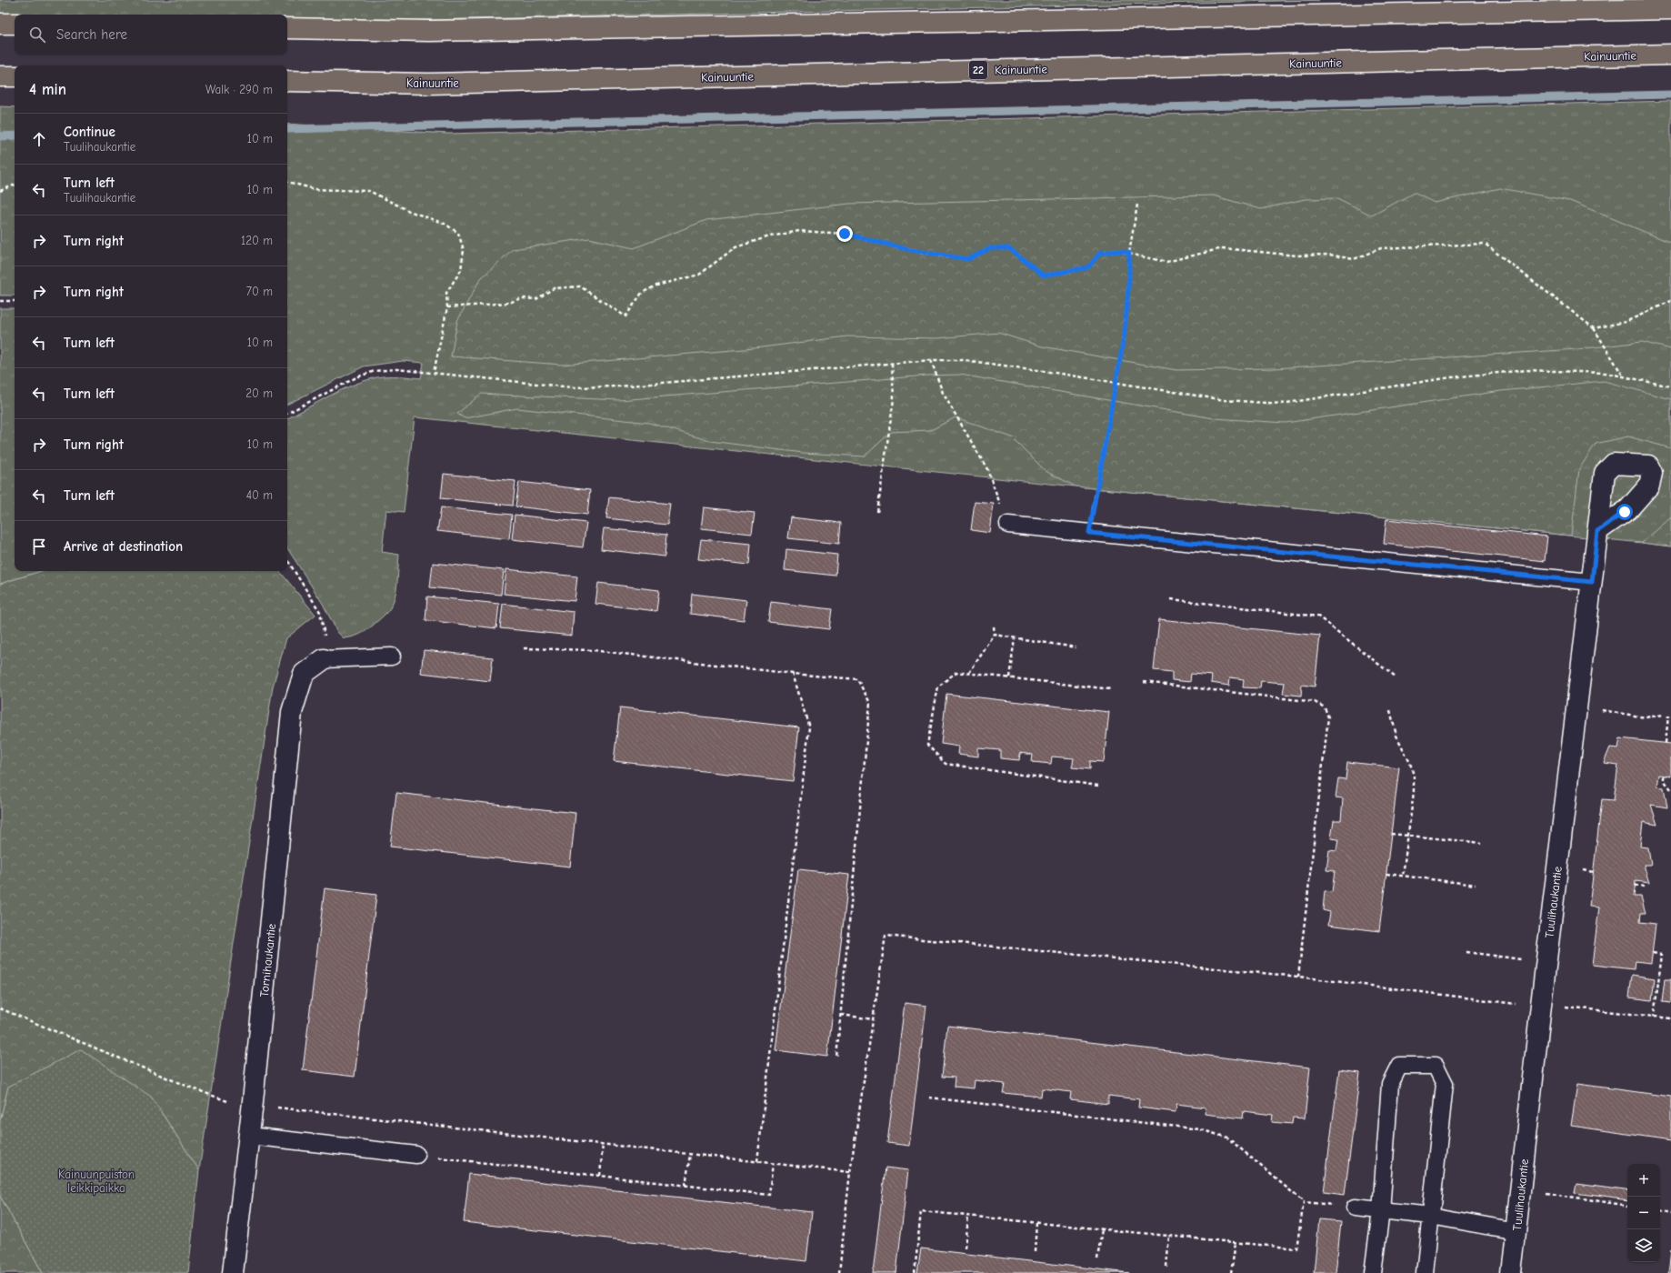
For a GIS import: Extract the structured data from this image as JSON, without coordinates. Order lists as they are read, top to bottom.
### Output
{
  "streets": {
    "highway": ["Kainuuntie", "22"],
    "street": ["Tuulihaukantie", "Tornihaukantie"]
  },
  "parks": ["Kainuunpuiston leikkipaikka"],
  "page": {
    "search": "Search here",
    "heading": ["4 min", "Walk · 290 m"],
    "list": [
      ["Continue", "Tuulihaukantie", "10 m"],
      ["Turn left", "Tuulihaukantie", "10 m"],
      ["Turn right", "120 m"],
      ["Turn right", "70 m"],
      ["Turn left", "10 m"],
      ["Turn left", "20 m"],
      ["Turn right", "10 m"],
      ["Turn left", "40 m"],
      "Arrive at destination"
    ],
    "map_buttons": ["+", "−"]
  }
}
